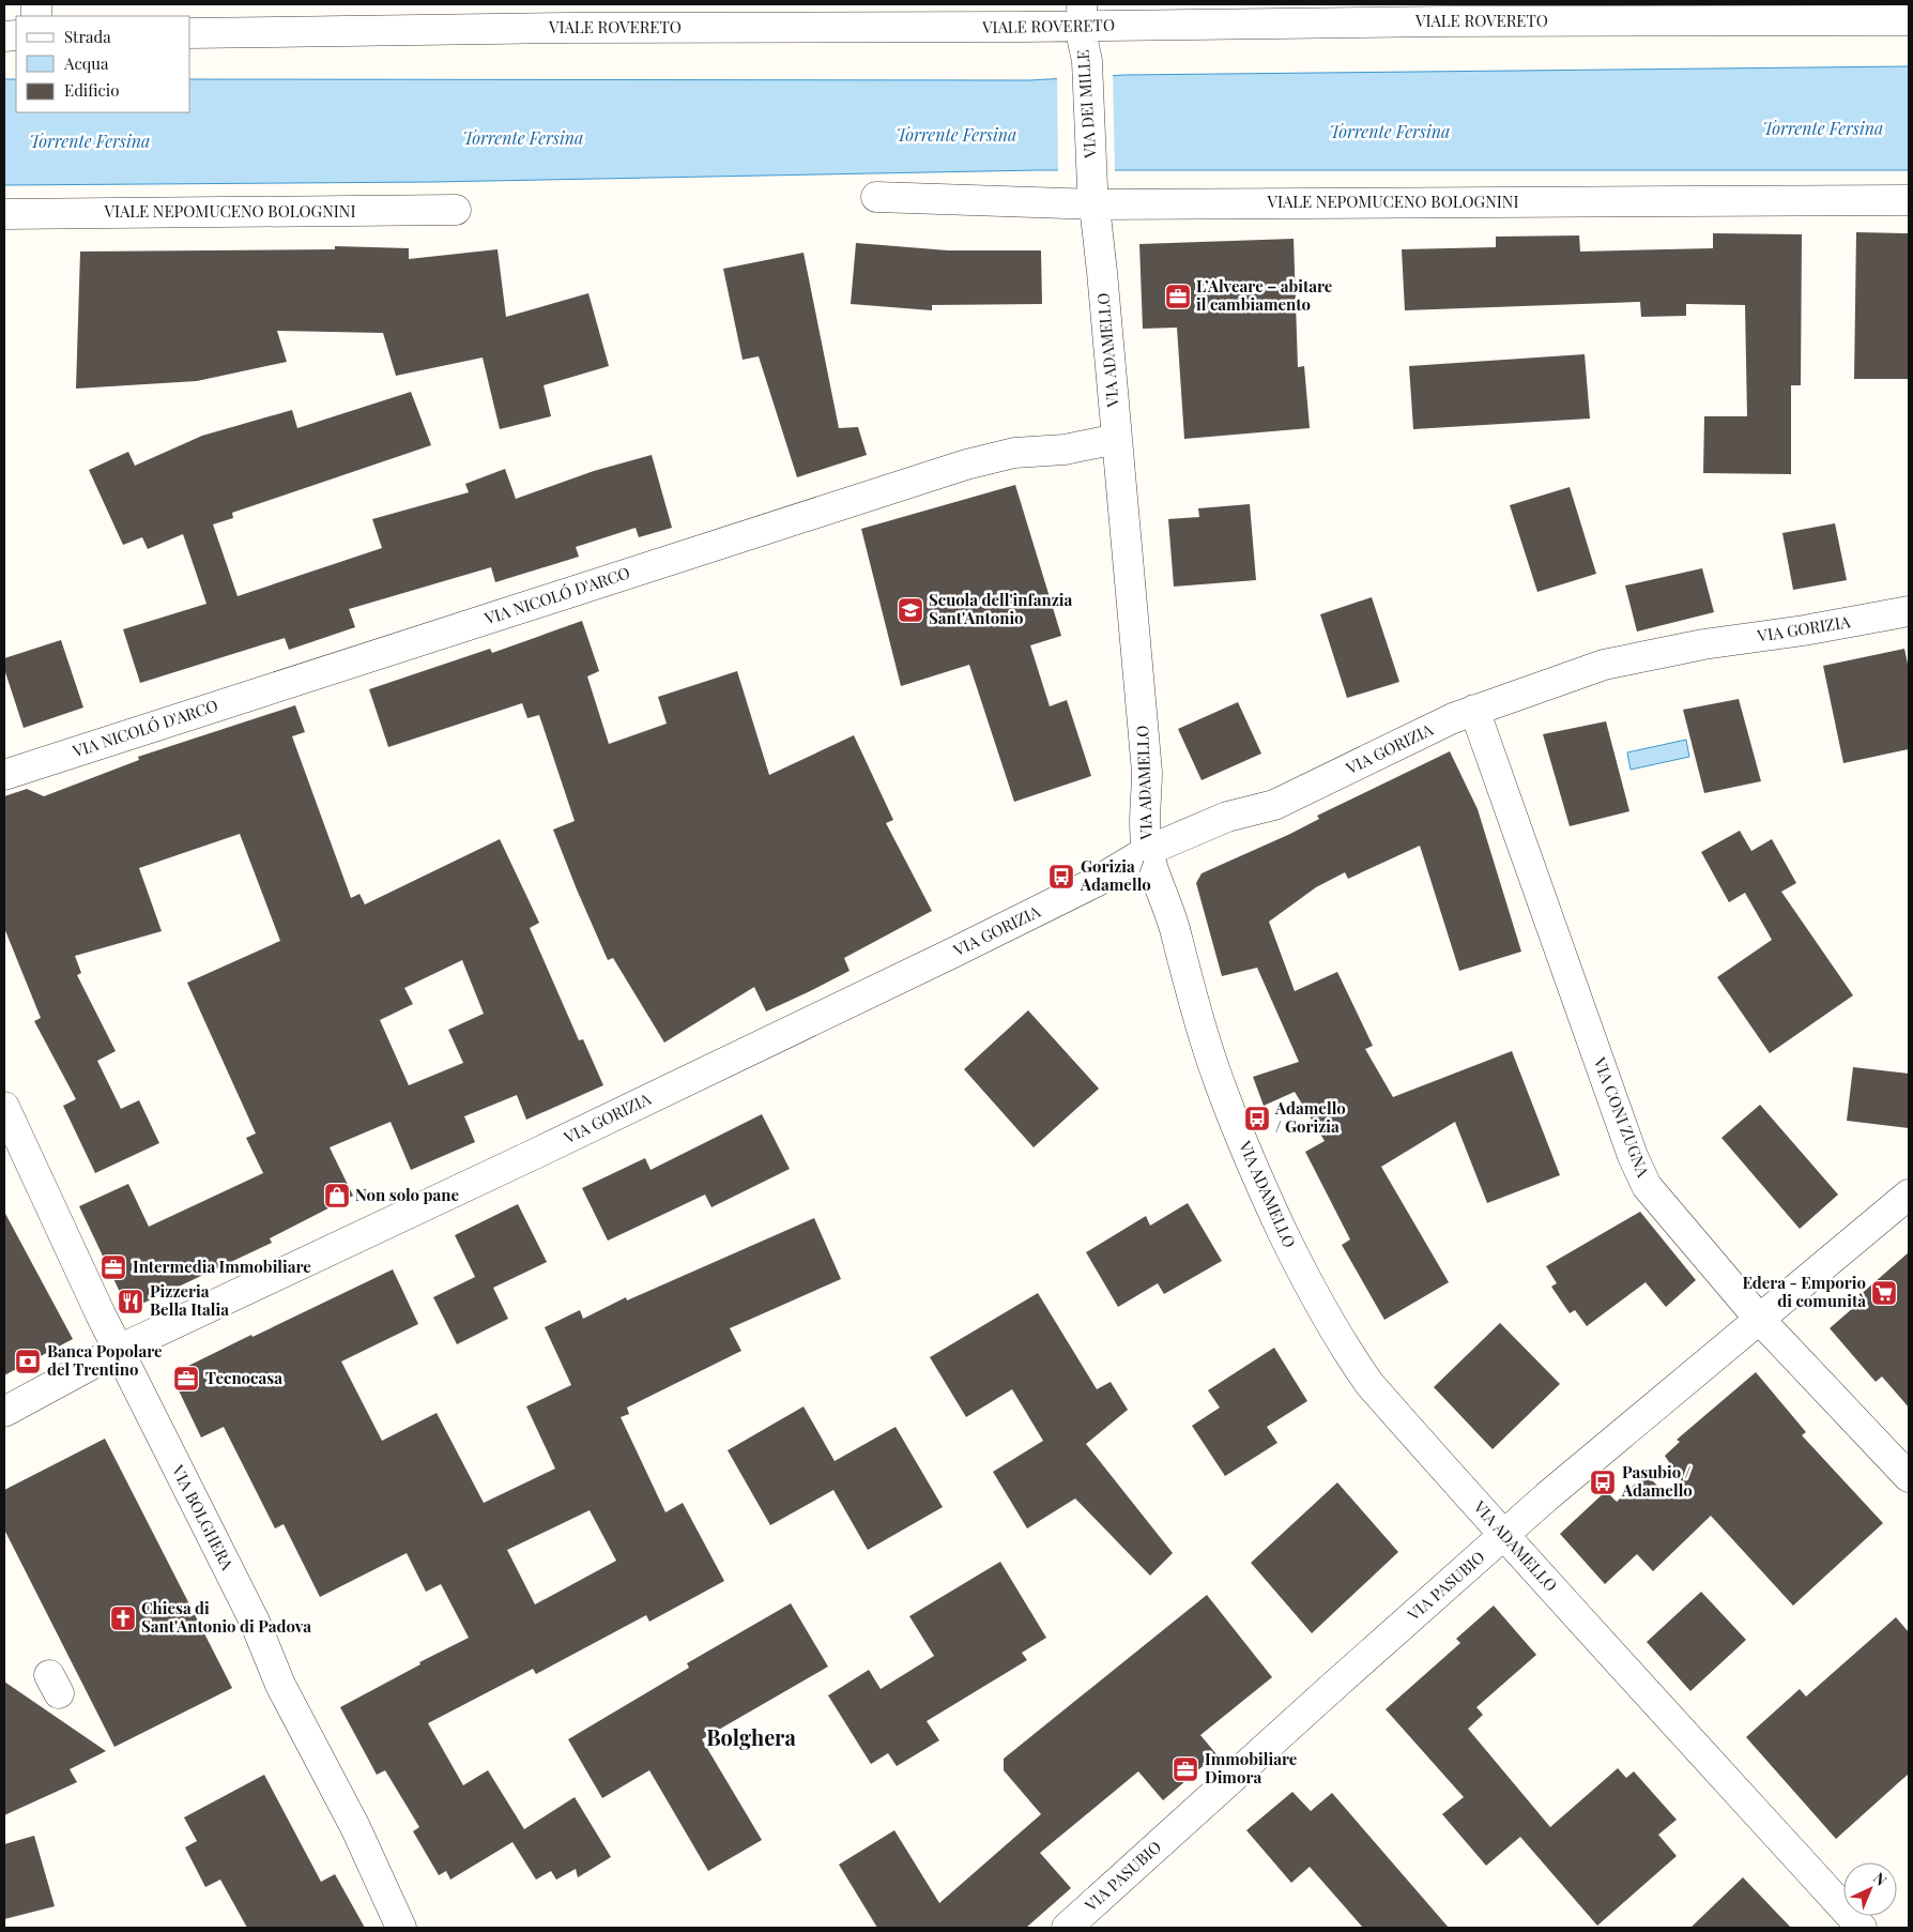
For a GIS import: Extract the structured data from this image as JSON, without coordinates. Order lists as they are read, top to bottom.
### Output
{
  "streets": {
    "street": [
      "VIALE ROVERETO",
      "VIA DEI MILLE",
      "VIALE NEPOMUCENO BOLOGNINI",
      "VIA ADAMELLO",
      "VIA NICOLÓ D'ARCO",
      "VIA GORIZIA",
      "VIA CONI ZUGNA",
      "VIA BOLGHERA",
      "VIA PASUBIO"
    ]
  },
  "crossings": [
    ["VIALE ROVERETO", "VIA DEI MILLE"],
    ["VIA DEI MILLE", "VIALE NEPOMUCENO BOLOGNINI"],
    ["VIA DEI MILLE", "VIA ADAMELLO"],
    ["VIALE NEPOMUCENO BOLOGNINI", "VIA ADAMELLO"],
    ["VIA ADAMELLO", "VIA NICOLÓ D'ARCO"],
    ["VIA ADAMELLO", "VIA GORIZIA"],
    ["VIA ADAMELLO", "VIA PASUBIO"],
    ["VIA GORIZIA", "VIA CONI ZUGNA"],
    ["VIA GORIZIA", "VIA BOLGHERA"],
    ["VIA CONI ZUGNA", "VIA PASUBIO"]
  ],
  "districts": ["Bolghera"],
  "water": ["Torrente Fersina"],
  "places": {
    "office": [
      "L’Alveare – abitare il cambiamento",
      "Intermedia Immobiliare",
      "Tecnocasa",
      "Immobiliare Dimora"
    ],
    "school or university": ["Scuola dell'infanzia Sant'Antonio"],
    "bus stop": ["Gorizia / Adamello", "Adamello / Gorizia", "Pasubio / Adamello"],
    "shop": ["Non solo pane"],
    "supermarket": ["Edera - Emporio di comunità"],
    "restaurant": ["Pizzeria Bella Italia"],
    "bank": ["Banca Popolare del Trentino"],
    "church": ["Chiesa di Sant'Antonio di Padova"]
  },
  "legend": ["Strada", "Acqua", "Edificio"],
  "north": "top right"
}
